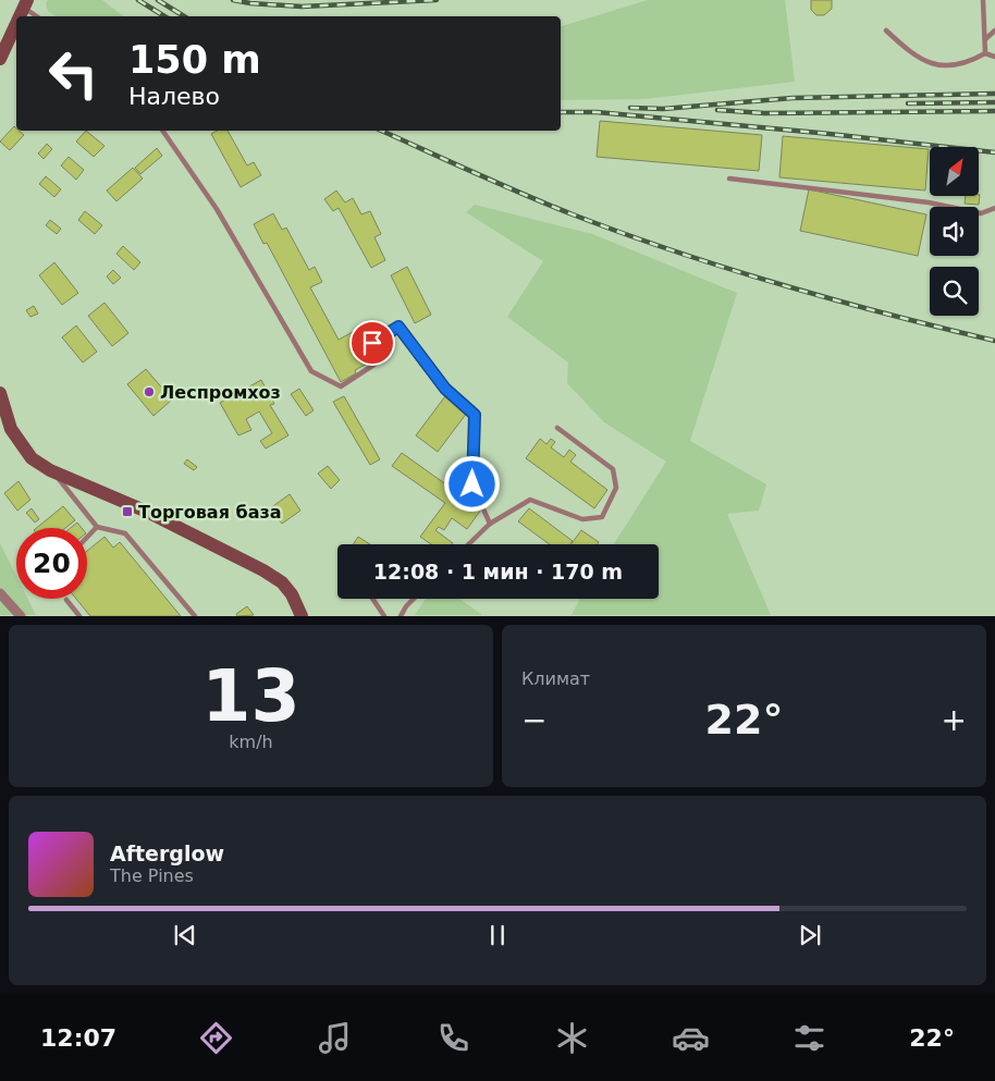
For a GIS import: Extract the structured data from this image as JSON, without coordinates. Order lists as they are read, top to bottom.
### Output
{
  "places": {
    "other": ["Леспромхоз"],
    "transit": ["Торговая база"]
  },
  "north": "top right",
  "page": {
    "turn": ["150 m", "Налево"],
    "limit": "20",
    "trip": "12:08 · 1 мин · 170 m",
    "tile": [
      ["13", "km/h"],
      "Климат"
    ],
    "heat": ["−", "22°", "+"],
    "song": ["Afterglow", "The Pines"],
    "tabs": ["12:07", "22°"]
  }
}
